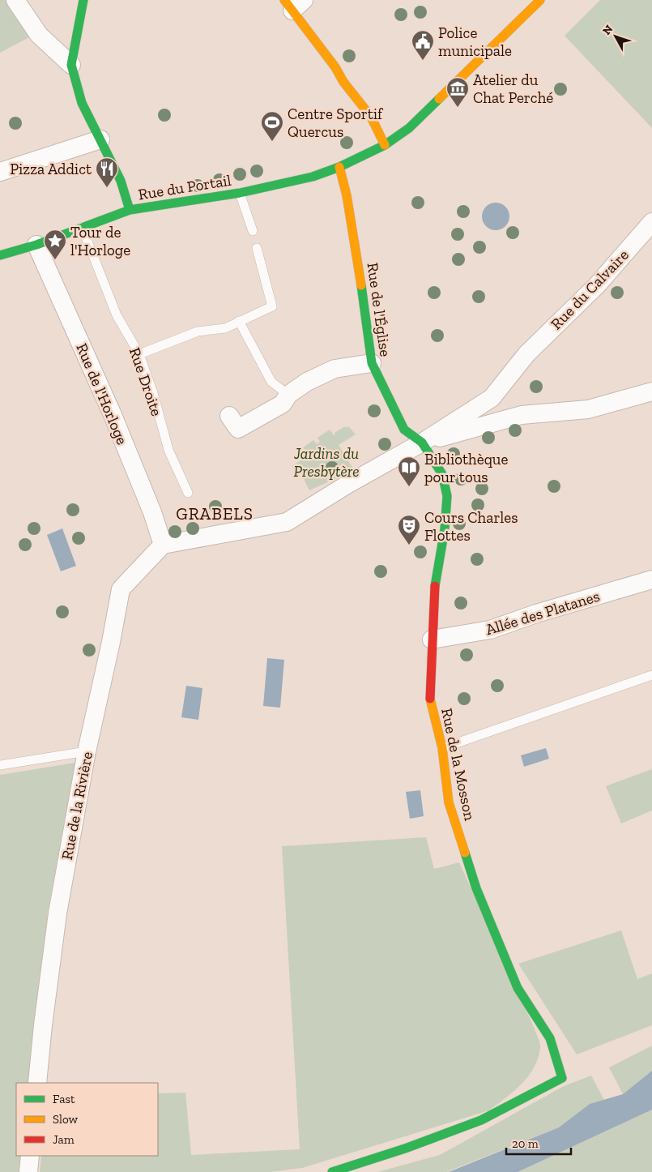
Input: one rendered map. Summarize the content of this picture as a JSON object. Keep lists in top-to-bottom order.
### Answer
{
  "streets": {
    "street": [
      "Rue du Portail",
      "Rue du Calvaire",
      "Rue de l'Église",
      "Rue de l'Horloge",
      "Allée des Platanes",
      "Rue de la Mosson",
      "Rue de la Rivière"
    ],
    "lane": ["Rue Droite"]
  },
  "crossings": [
    ["Rue du Portail", "Rue de l'Église"],
    ["Rue du Portail", "Rue Droite"],
    ["Rue du Portail", "Rue de l'Horloge"],
    ["Rue du Calvaire", "Rue de l'Église"],
    ["Rue du Calvaire", "Rue de la Mosson"],
    ["Rue de l'Église", "Rue de la Mosson"],
    ["Rue de l'Horloge", "Rue de la Rivière"],
    ["Allée des Platanes", "Rue de la Mosson"]
  ],
  "districts": ["GRABELS"],
  "parks": ["Jardins du Presbytère"],
  "places": {
    "public building": ["Police municipale"],
    "museum": ["Atelier du Chat Perché"],
    "sports": ["Centre Sportif Quercus"],
    "restaurant": ["Pizza Addict"],
    "place": ["Tour de l'Horloge"],
    "library": ["Bibliothèque pour tous"],
    "theatre": ["Cours Charles Flottes"]
  },
  "legend": ["Fast", "Slow", "Jam"],
  "scale_bar": "20 m",
  "north": "top left"
}
